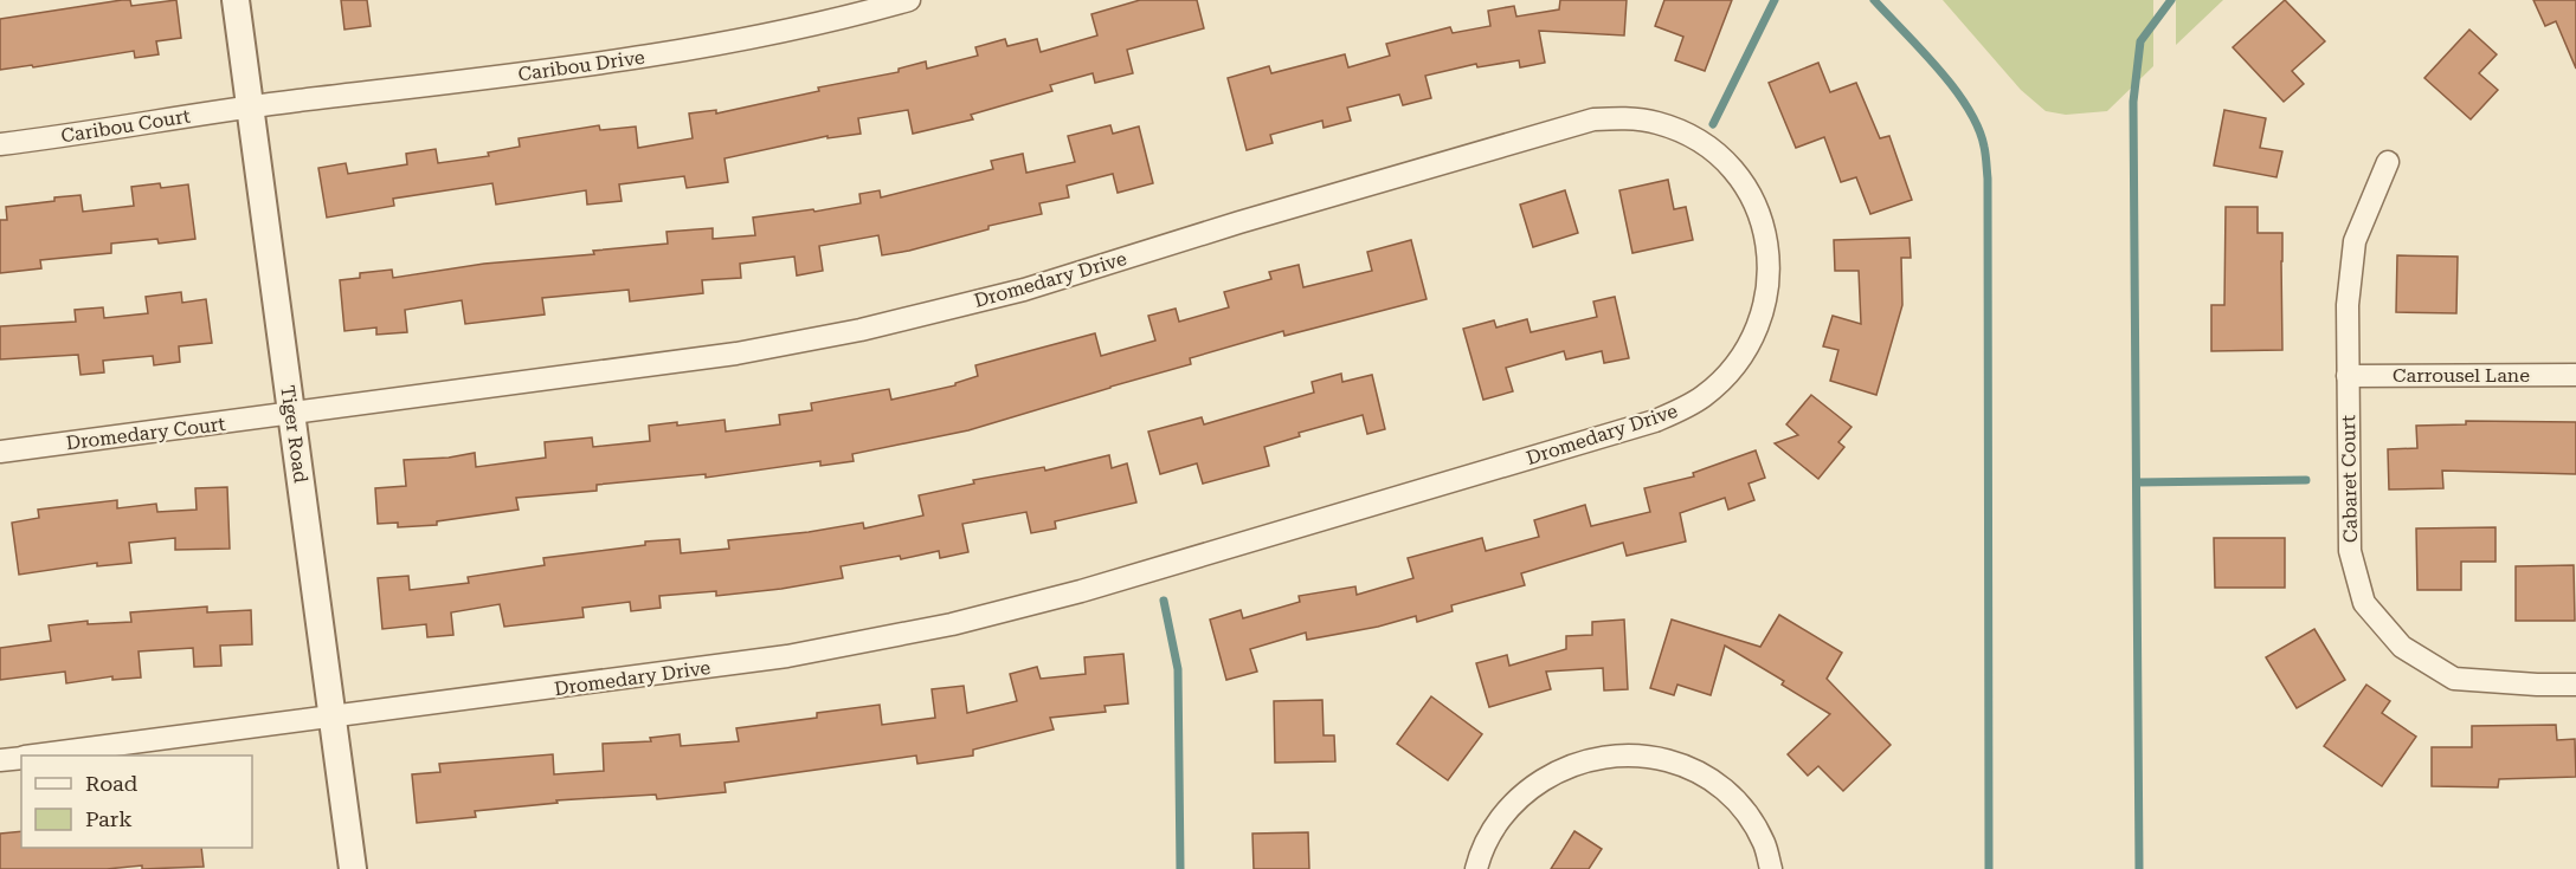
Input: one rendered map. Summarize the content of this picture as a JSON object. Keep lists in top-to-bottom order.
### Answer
{
  "streets": {
    "street": [
      "Caribou Drive",
      "Caribou Court",
      "Dromedary Drive",
      "Carrousel Lane",
      "Dromedary Court",
      "Tiger Road",
      "Cabaret Court"
    ]
  },
  "crossings": [
    ["Caribou Drive", "Caribou Court"],
    ["Caribou Drive", "Tiger Road"],
    ["Caribou Court", "Tiger Road"],
    ["Dromedary Drive", "Dromedary Court"],
    ["Dromedary Drive", "Tiger Road"],
    ["Carrousel Lane", "Cabaret Court"],
    ["Dromedary Court", "Tiger Road"]
  ],
  "legend": ["Road", "Park"]
}
